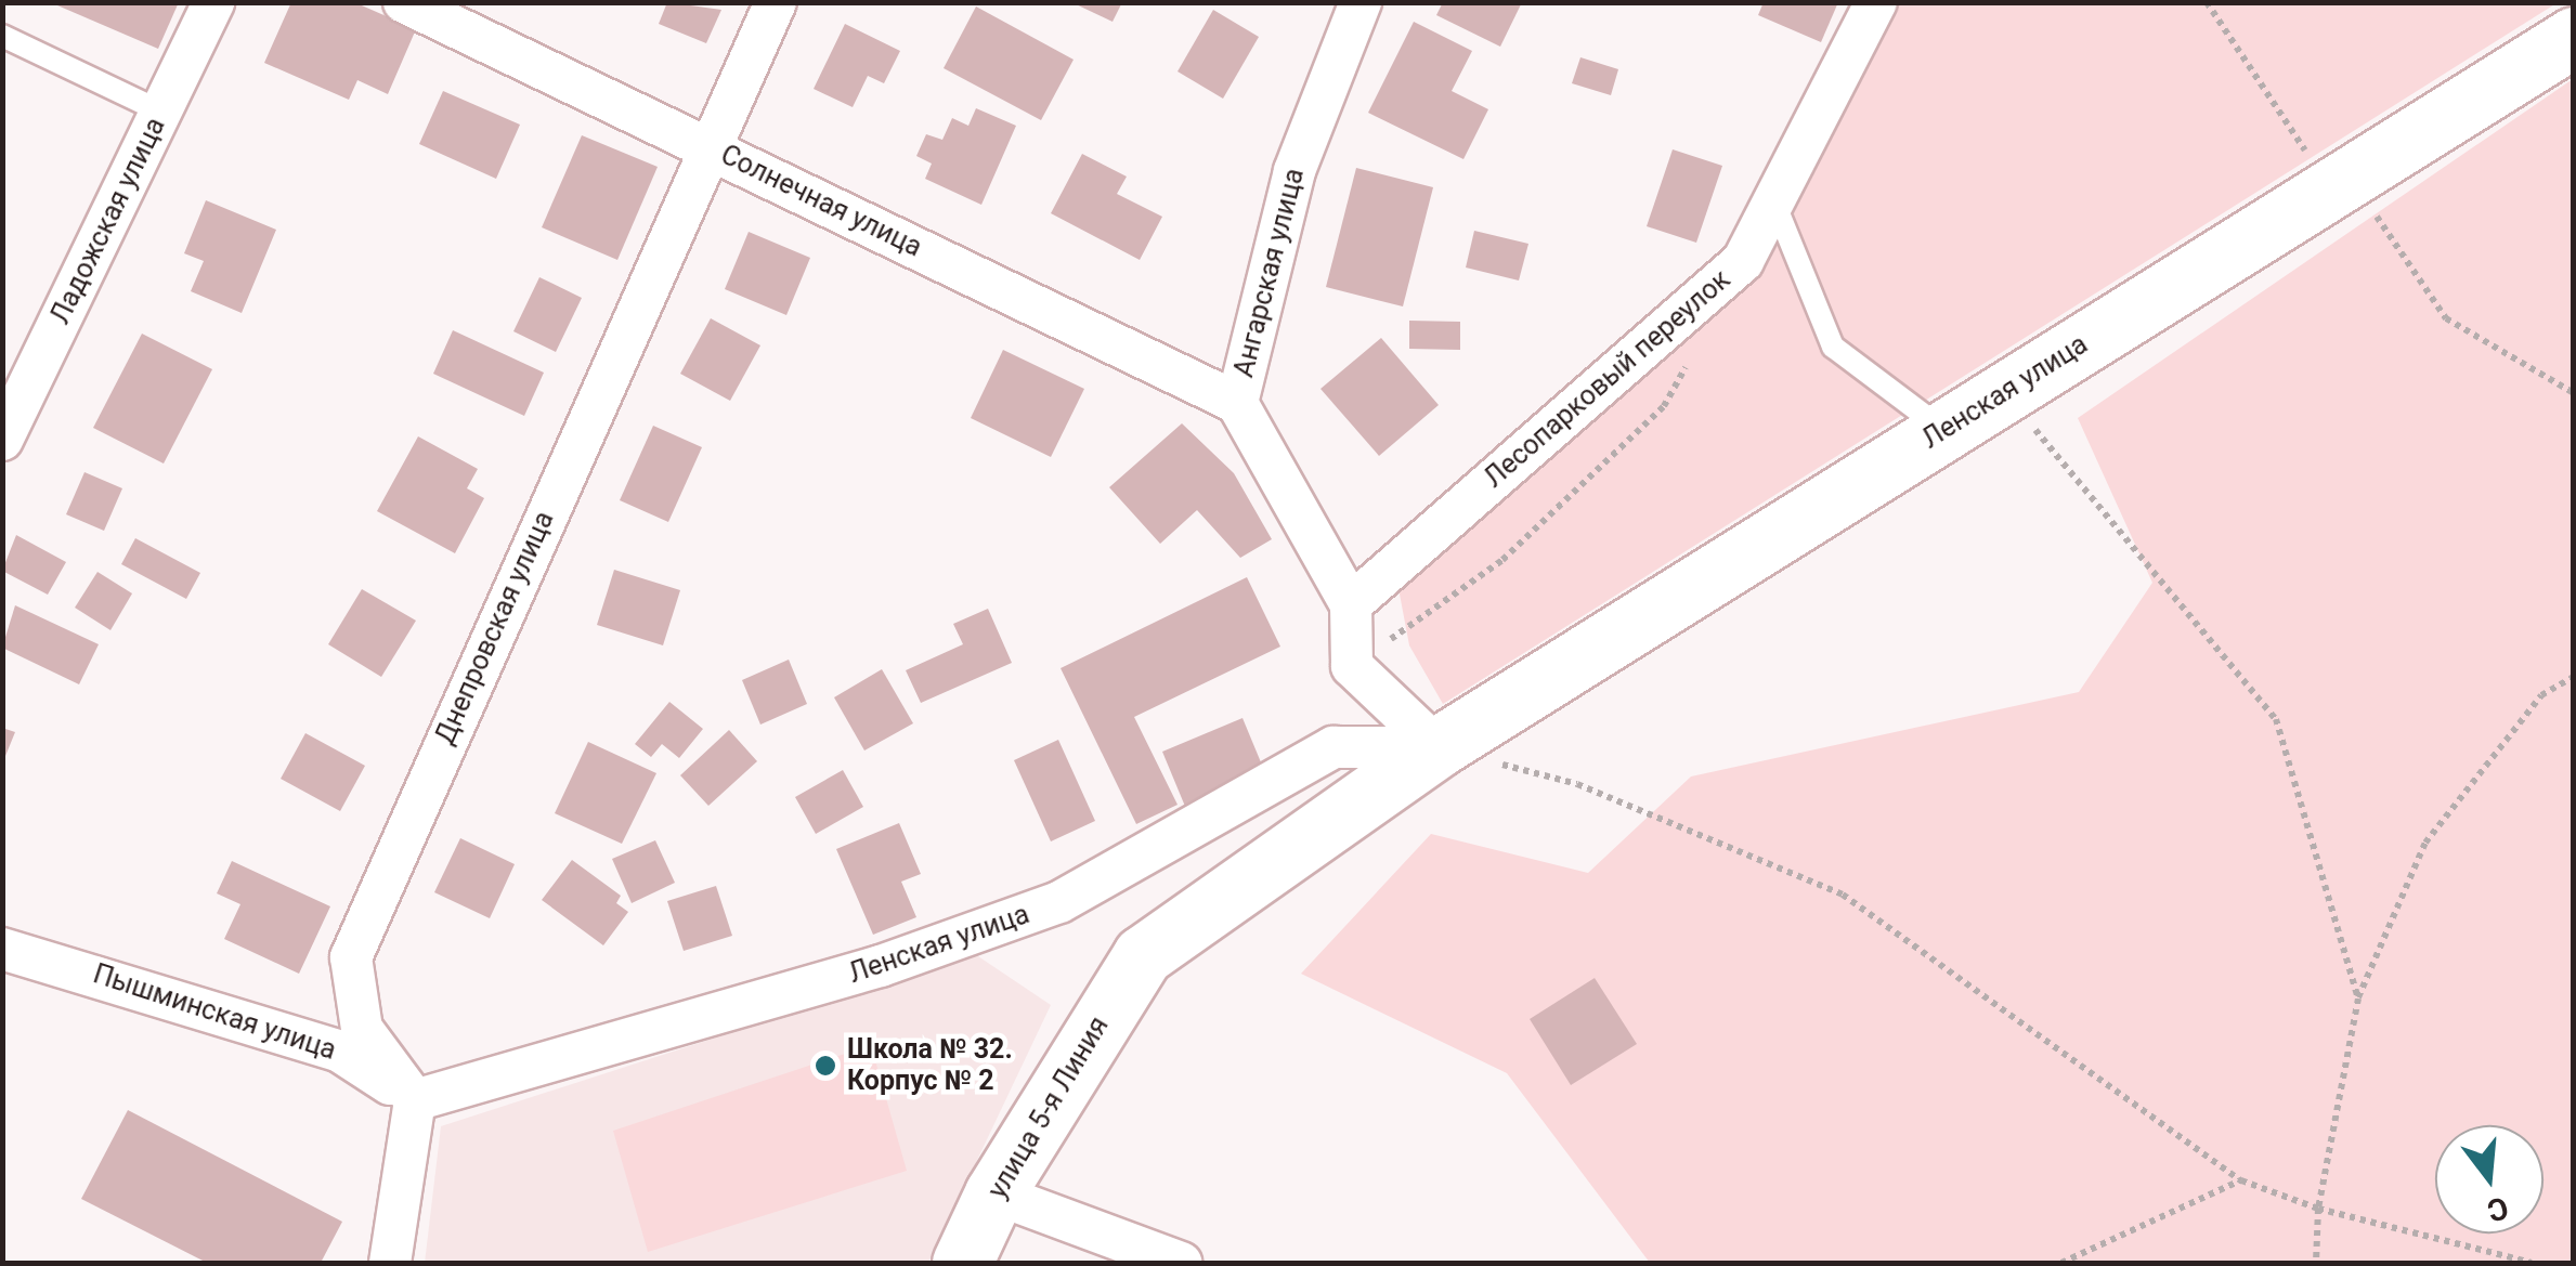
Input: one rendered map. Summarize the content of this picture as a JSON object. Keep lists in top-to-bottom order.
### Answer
{
  "streets": {
    "street": [
      "Солнечная улица",
      "Ладожская улица",
      "Ангарская улица",
      "Лесопарковый переулок",
      "Ленская улица",
      "Днепровская улица",
      "Пышминская улица",
      "улица 5-я Линия"
    ]
  },
  "crossings": [
    ["Солнечная улица", "Ангарская улица"],
    ["Солнечная улица", "Днепровская улица"],
    ["Ангарская улица", "Лесопарковый переулок"],
    ["Ленская улица", "Днепровская улица"],
    ["Ленская улица", "Пышминская улица"],
    ["Ленская улица", "улица 5-я Линия"],
    ["Днепровская улица", "Пышминская улица"]
  ],
  "places": ["Школа № 32. Корпус № 2"],
  "north": "bottom"
}
